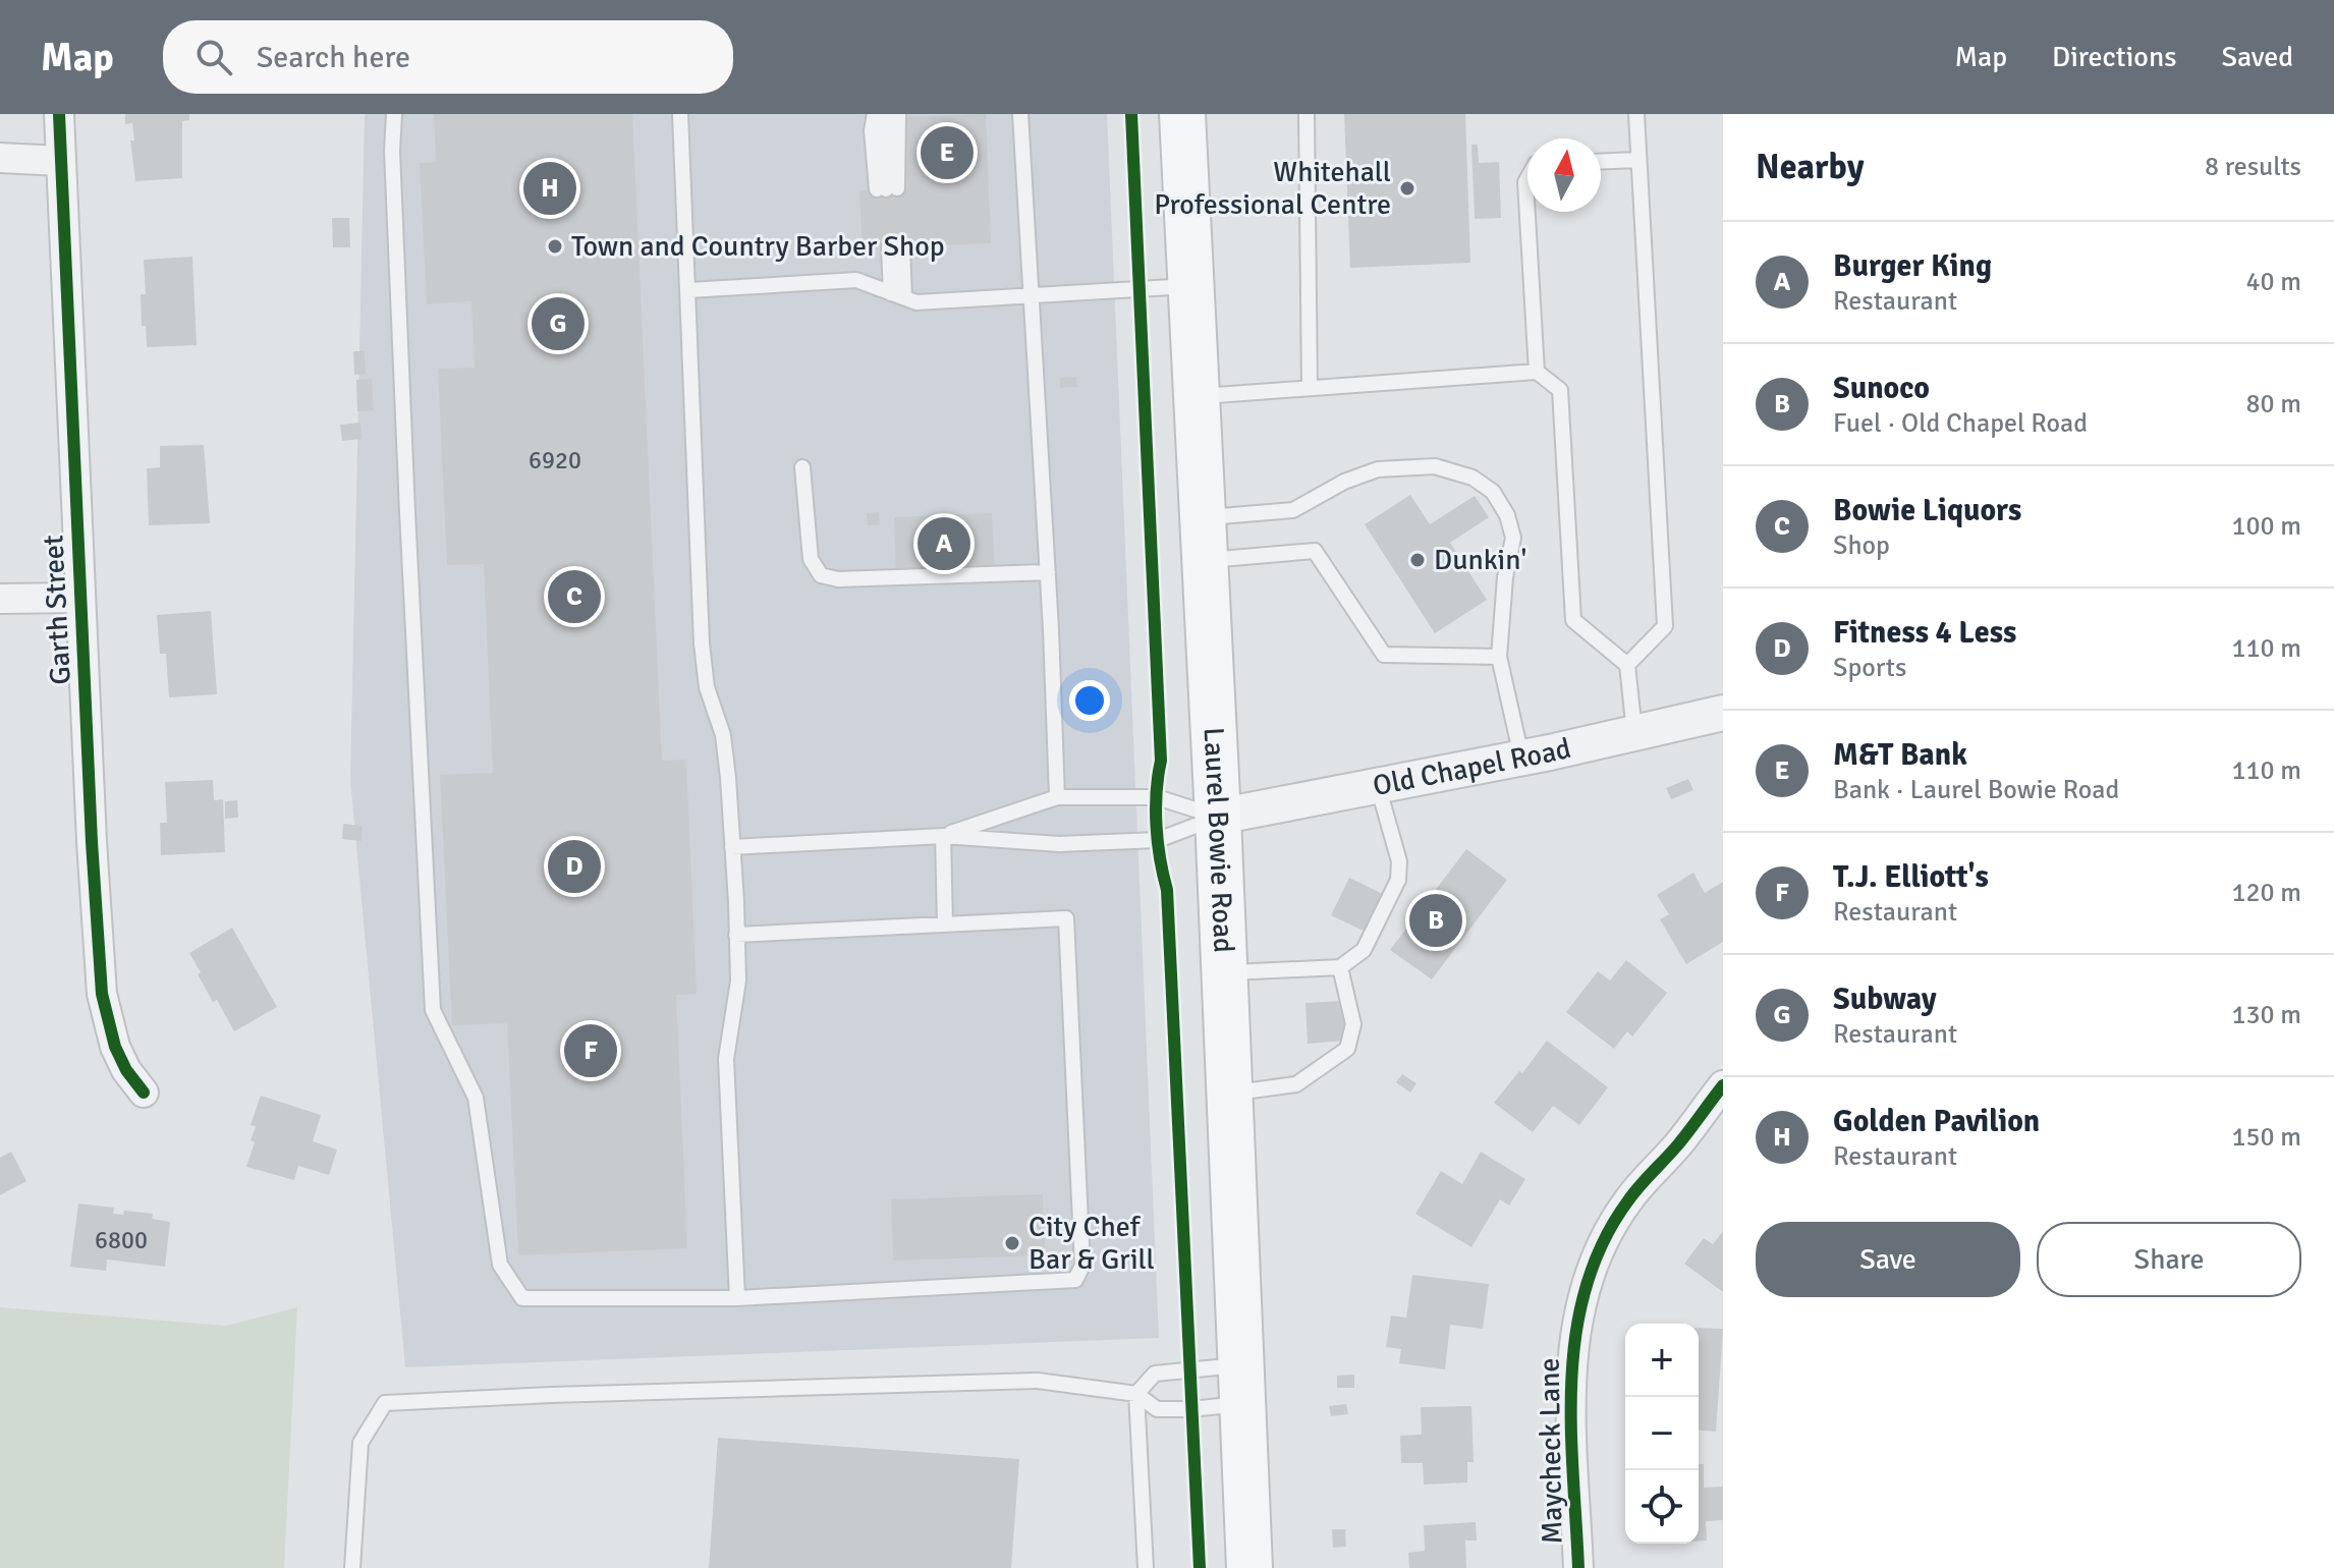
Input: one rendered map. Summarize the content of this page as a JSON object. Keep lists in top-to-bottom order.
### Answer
{
  "streets": {
    "main road": ["Laurel Bowie Road"],
    "street": ["Garth Street", "Old Chapel Road", "Maycheck Lane"]
  },
  "crossings": [
    ["Old Chapel Road", "Laurel Bowie Road"]
  ],
  "places": [
    "Whitehall Professional Centre",
    "Town and Country Barber Shop",
    "Dunkin'",
    "City Chef Bar & Grill"
  ],
  "house_numbers": ["6920", "6800"],
  "north": "top",
  "page": {
    "header": "Map",
    "search": "Search here",
    "nav": ["Map", "Directions", "Saved"],
    "heading": ["Nearby", "8 results"],
    "pins": [
      "E",
      "H",
      "G",
      "A",
      "C",
      "D",
      "B",
      "F"
    ],
    "list": [
      {
        "mark": "A",
        "name": "Burger King",
        "note": "Restaurant",
        "value": "40 m"
      },
      {
        "mark": "B",
        "name": "Sunoco",
        "note": "Fuel · Old Chapel Road",
        "value": "80 m"
      },
      {
        "mark": "C",
        "name": "Bowie Liquors",
        "note": "Shop",
        "value": "100 m"
      },
      {
        "mark": "D",
        "name": "Fitness 4 Less",
        "note": "Sports",
        "value": "110 m"
      },
      {
        "mark": "E",
        "name": "M&T Bank",
        "note": "Bank · Laurel Bowie Road",
        "value": "110 m"
      },
      {
        "mark": "F",
        "name": "T.J. Elliott's",
        "note": "Restaurant",
        "value": "120 m"
      },
      {
        "mark": "G",
        "name": "Subway",
        "note": "Restaurant",
        "value": "130 m"
      },
      {
        "mark": "H",
        "name": "Golden Pavilion",
        "note": "Restaurant",
        "value": "150 m"
      }
    ],
    "buttons": ["Save", "Share"],
    "map_buttons": ["+", "−"]
  }
}
